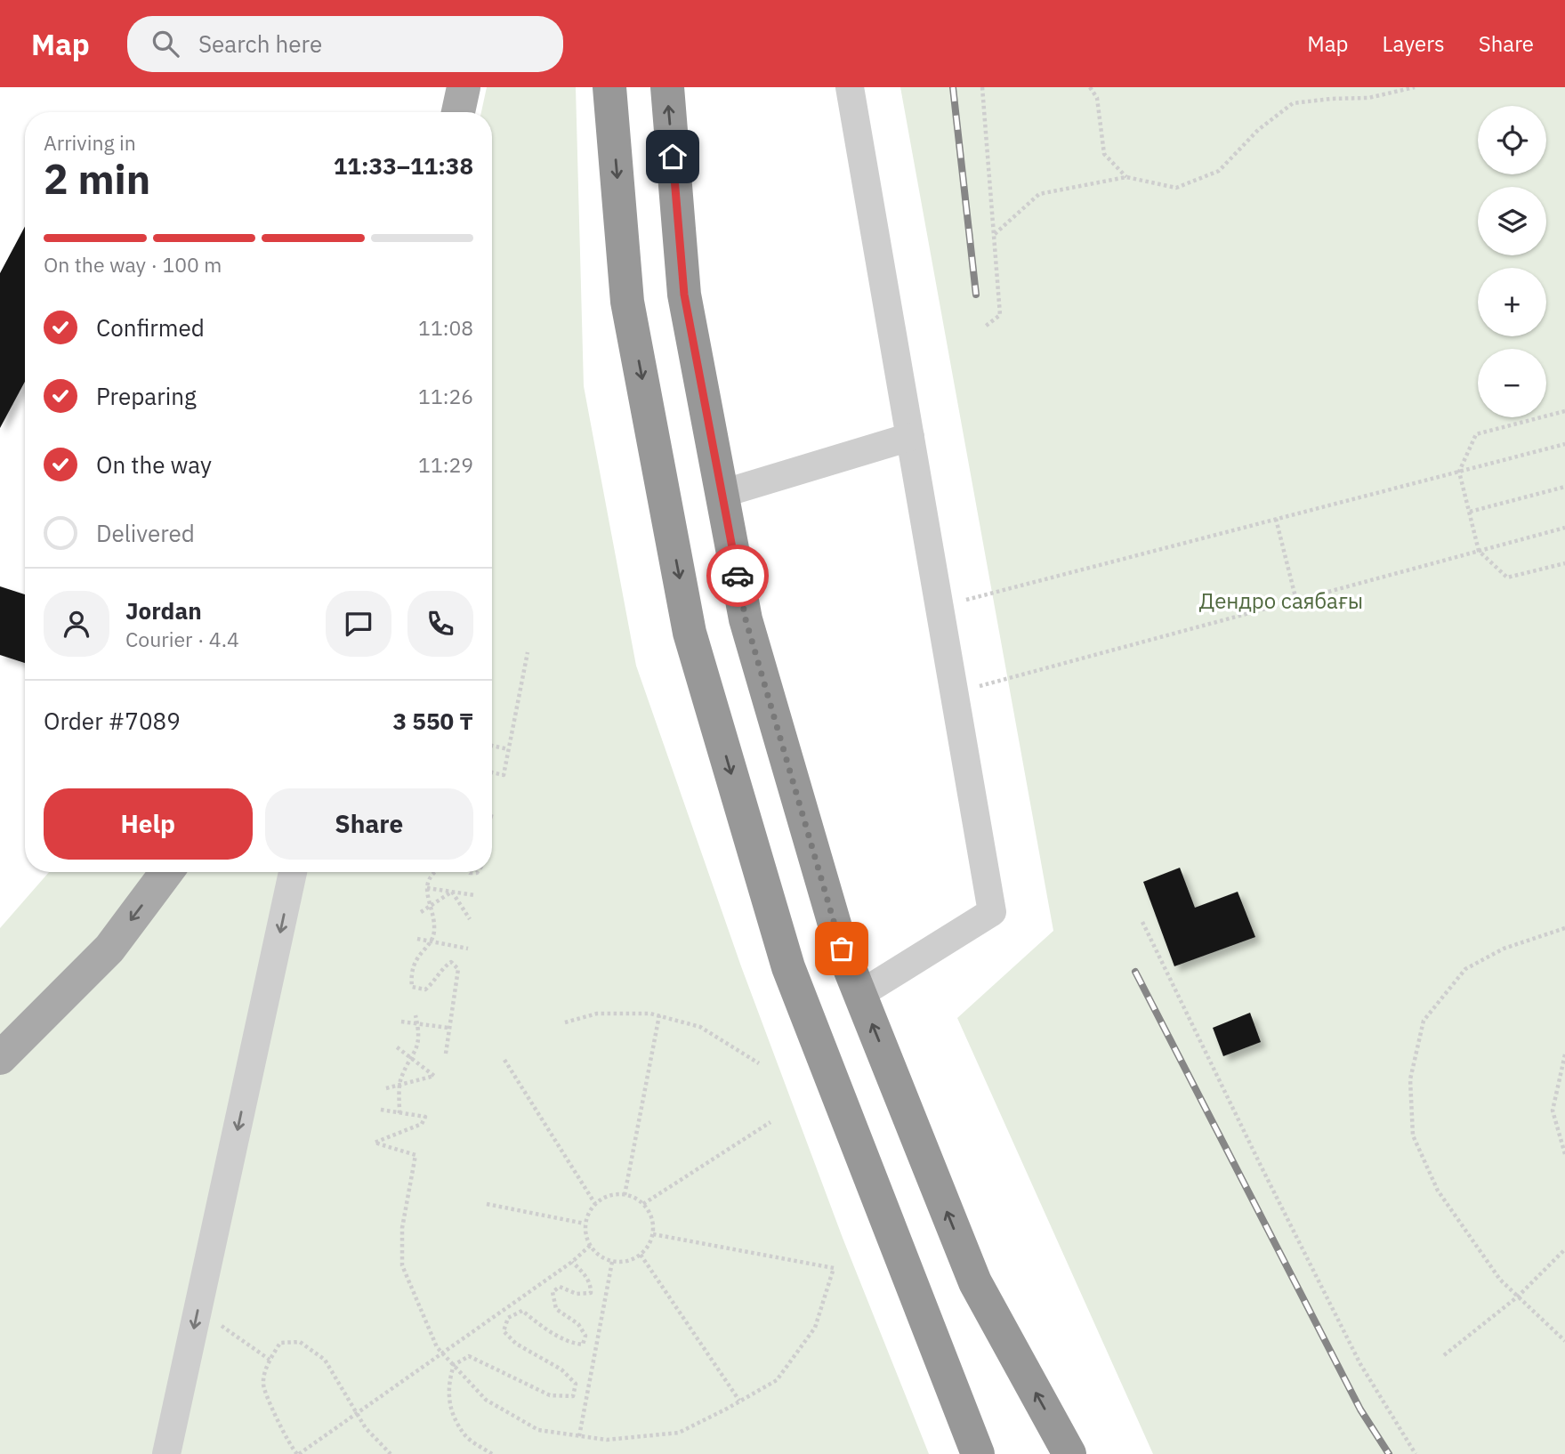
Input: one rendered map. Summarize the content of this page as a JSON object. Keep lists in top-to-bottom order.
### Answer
{
  "parks": ["Дендро саябағы"],
  "page": {
    "header": "Map",
    "search": "Search here",
    "nav": ["Map", "Layers", "Share"],
    "map_buttons": ["+", "−"],
    "heading": ["2 min", "Arriving in", "11:33–11:38"],
    "panel": [
      "Jordan",
      "Courier · 4.4",
      "Order #7089",
      "3 550 ₸"
    ],
    "bar": "On the way · 100 m",
    "list": [
      ["Confirmed", "11:08"],
      ["Preparing", "11:26"],
      ["On the way", "11:29"],
      "Delivered"
    ],
    "buttons": ["Help", "Share"]
  }
}
